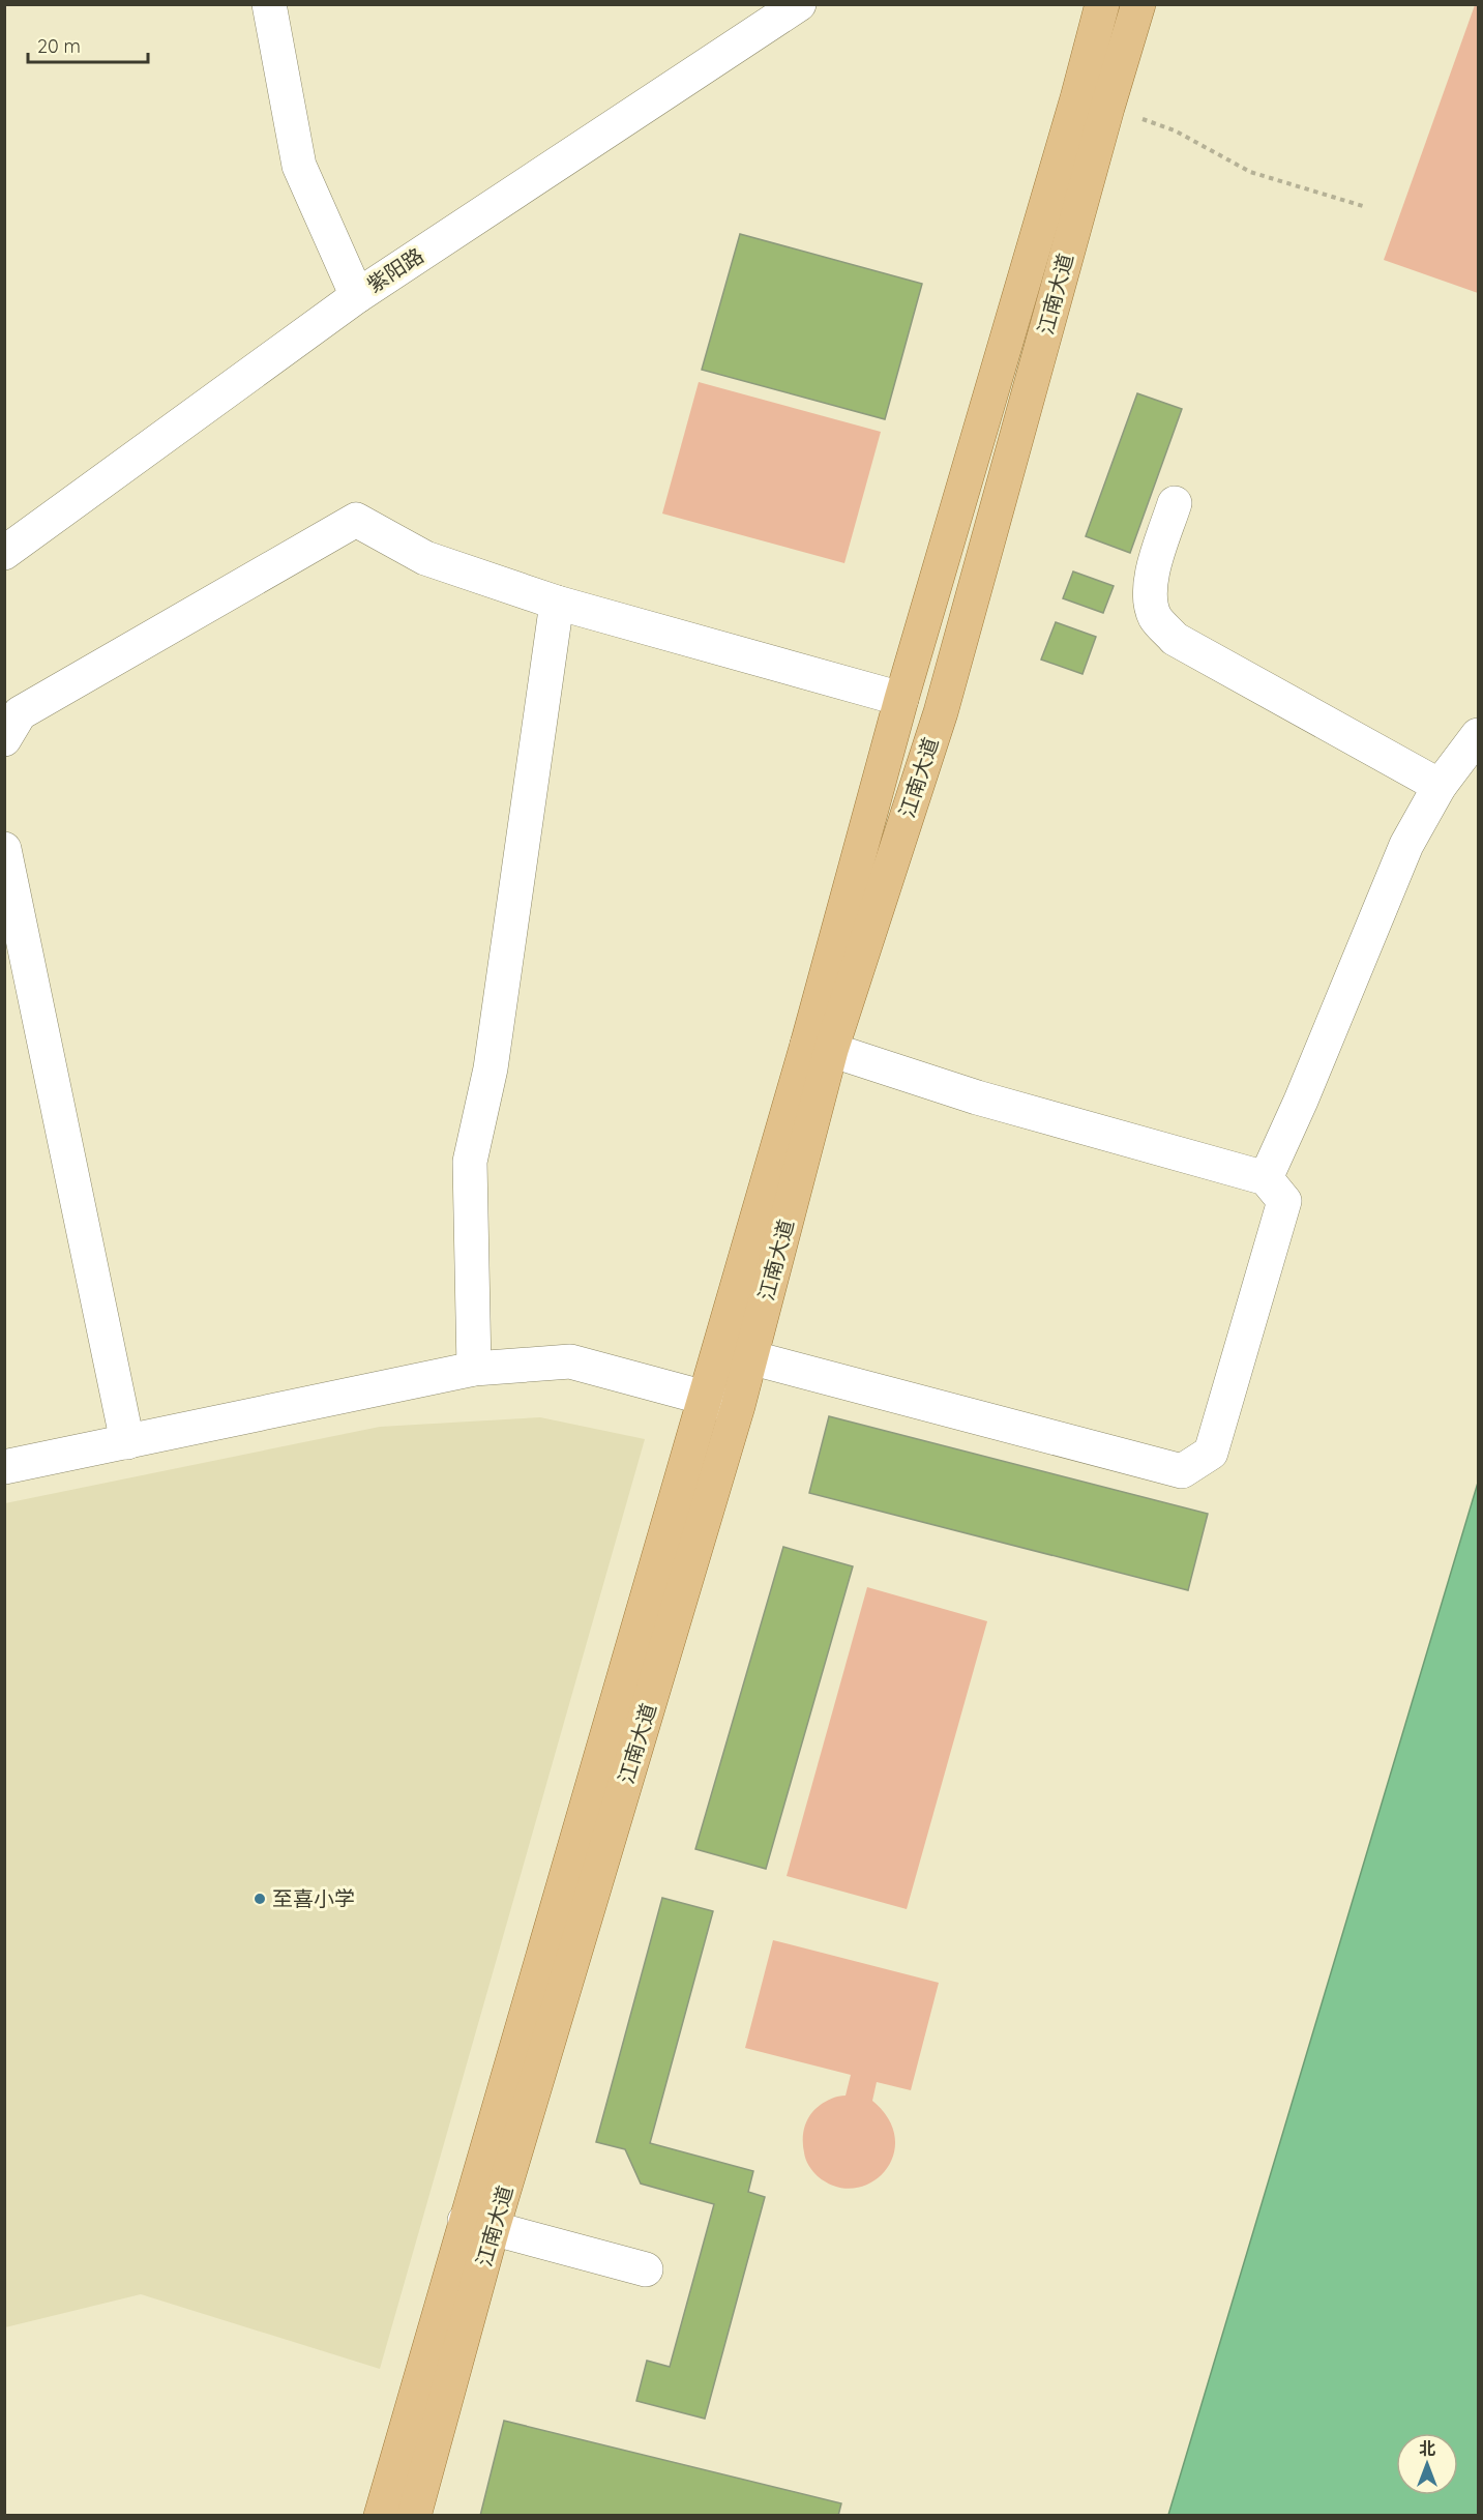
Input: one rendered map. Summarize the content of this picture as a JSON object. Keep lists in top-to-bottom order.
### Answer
{
  "streets": {
    "main road": ["江南大道"],
    "street": ["紫阳路"]
  },
  "places": ["至喜小学"],
  "scale_bar": "20 m",
  "north": "top"
}
